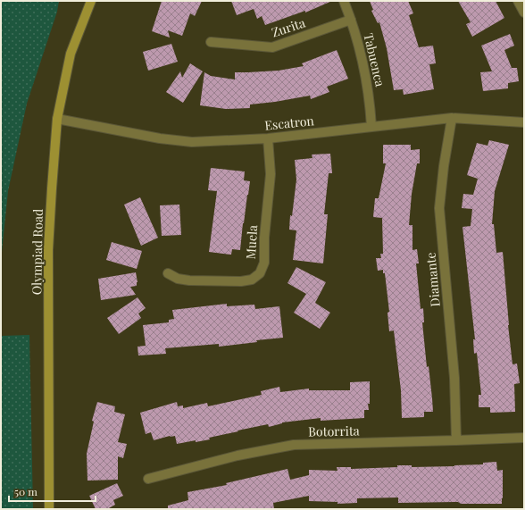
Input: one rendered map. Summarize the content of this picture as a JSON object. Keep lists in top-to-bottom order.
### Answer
{
  "streets": {
    "main road": ["Olympiad Road"],
    "street": [
      "Zurita",
      "Tabuenca",
      "Escatron",
      "Muela",
      "Diamante",
      "Botorrita"
    ]
  },
  "crossings": [
    ["Zurita", "Tabuenca"],
    ["Tabuenca", "Escatron"],
    ["Escatron", "Muela"],
    ["Escatron", "Olympiad Road"],
    ["Escatron", "Diamante"],
    ["Diamante", "Botorrita"]
  ],
  "scale_bar": "50 m"
}
